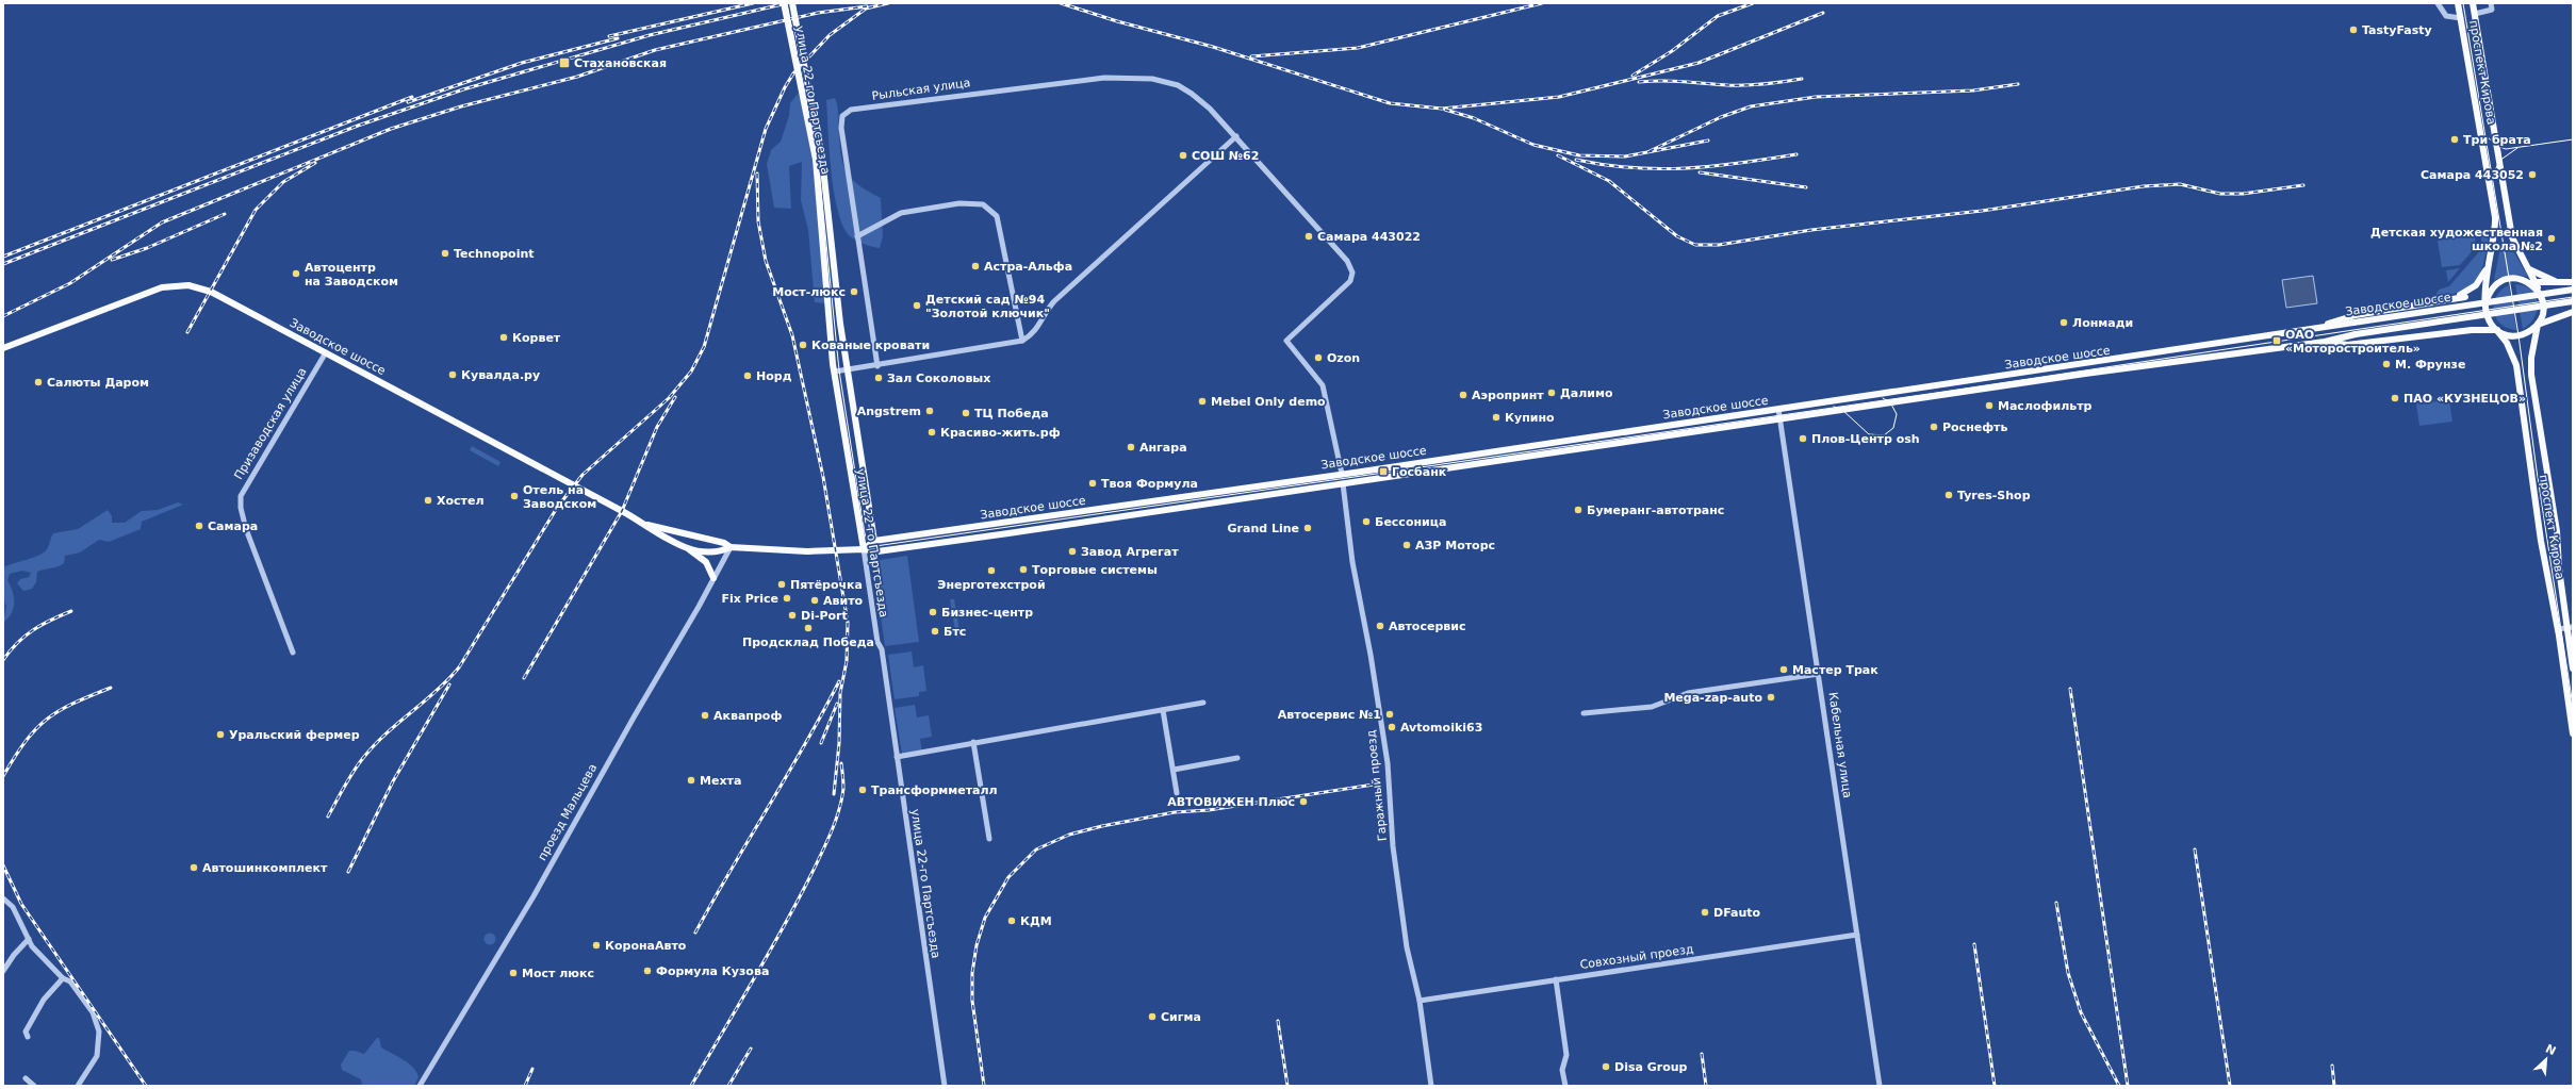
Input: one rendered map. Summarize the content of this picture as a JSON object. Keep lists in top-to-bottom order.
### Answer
{
  "streets": {
    "main road": ["проспект Кирова", "улица 22-го Партсъезда", "Заводское шоссе"],
    "street": [
      "Рыльская улица",
      "Призаводская улица",
      "Кабельная улица",
      "Гаражный проезд",
      "проезд Мальцева",
      "Совхозный проезд"
    ]
  },
  "crossings": [
    ["Рыльская улица", "Заводское шоссе"],
    ["улица 22-го Партсъезда", "Заводское шоссе"],
    ["Заводское шоссе", "Призаводская улица"],
    ["Заводское шоссе", "Кабельная улица"],
    ["Заводское шоссе", "Гаражный проезд"],
    ["Заводское шоссе", "проезд Мальцева"],
    ["Кабельная улица", "Совхозный проезд"],
    ["Гаражный проезд", "Совхозный проезд"]
  ],
  "places": {
    "other": [
      "TastyFasty",
      "Три брата",
      "СОШ №62",
      "Самара 443052",
      "Самара 443022",
      "Детская художественная школа №2",
      "Technopoint",
      "Астра-Альфа",
      "Автоцентр на Заводском",
      "Мост-люкс",
      "Детский сад №94 \"Золотой ключик\"",
      "Лонмади",
      "Корвет",
      "Кованые кровати",
      "Ozon",
      "М. Фрунзе",
      "Кувалда.ру",
      "Норд",
      "Зал Соколовых",
      "Салюты Даром",
      "Далимо",
      "Аэропринт",
      "ПАО «КУЗНЕЦОВ»",
      "Mebel Only demo",
      "Маслофильтр",
      "Angstrem",
      "ТЦ Победа",
      "Купино",
      "Роснефть",
      "Красиво-жить.рф",
      "Плов-Центр osh",
      "Ангара",
      "Твоя Формула",
      "Tyres-Shop",
      "Отель на Заводском",
      "Хостел",
      "Бумеранг-автотранс",
      "Бессоница",
      "Самара",
      "Grand Line",
      "АЗР Моторс",
      "Завод Агрегат",
      "Торговые системы",
      "Энерготехстрой",
      "Пятёрочка",
      "Fix Price",
      "Авито",
      "Бизнес-центр",
      "Di-Port",
      "Автосервис",
      "Продсклад Победа",
      "Бтс",
      "Мастер Трак",
      "Mega-zap-auto",
      "Автосервис №1",
      "Аквапроф",
      "Avtomoiki63",
      "Уральский фермер",
      "Мехта",
      "Трансформметалл",
      "АВТОВИЖЕН Плюс",
      "Автошинкомплект",
      "DFauto",
      "КДМ",
      "КоронаАвто",
      "Формула Кузова",
      "Мост люкс",
      "Сигма",
      "Disa Group"
    ],
    "transit": ["Стахановская", "ОАО «Моторостроитель»", "Госбанк"]
  },
  "north": "top right"
}
